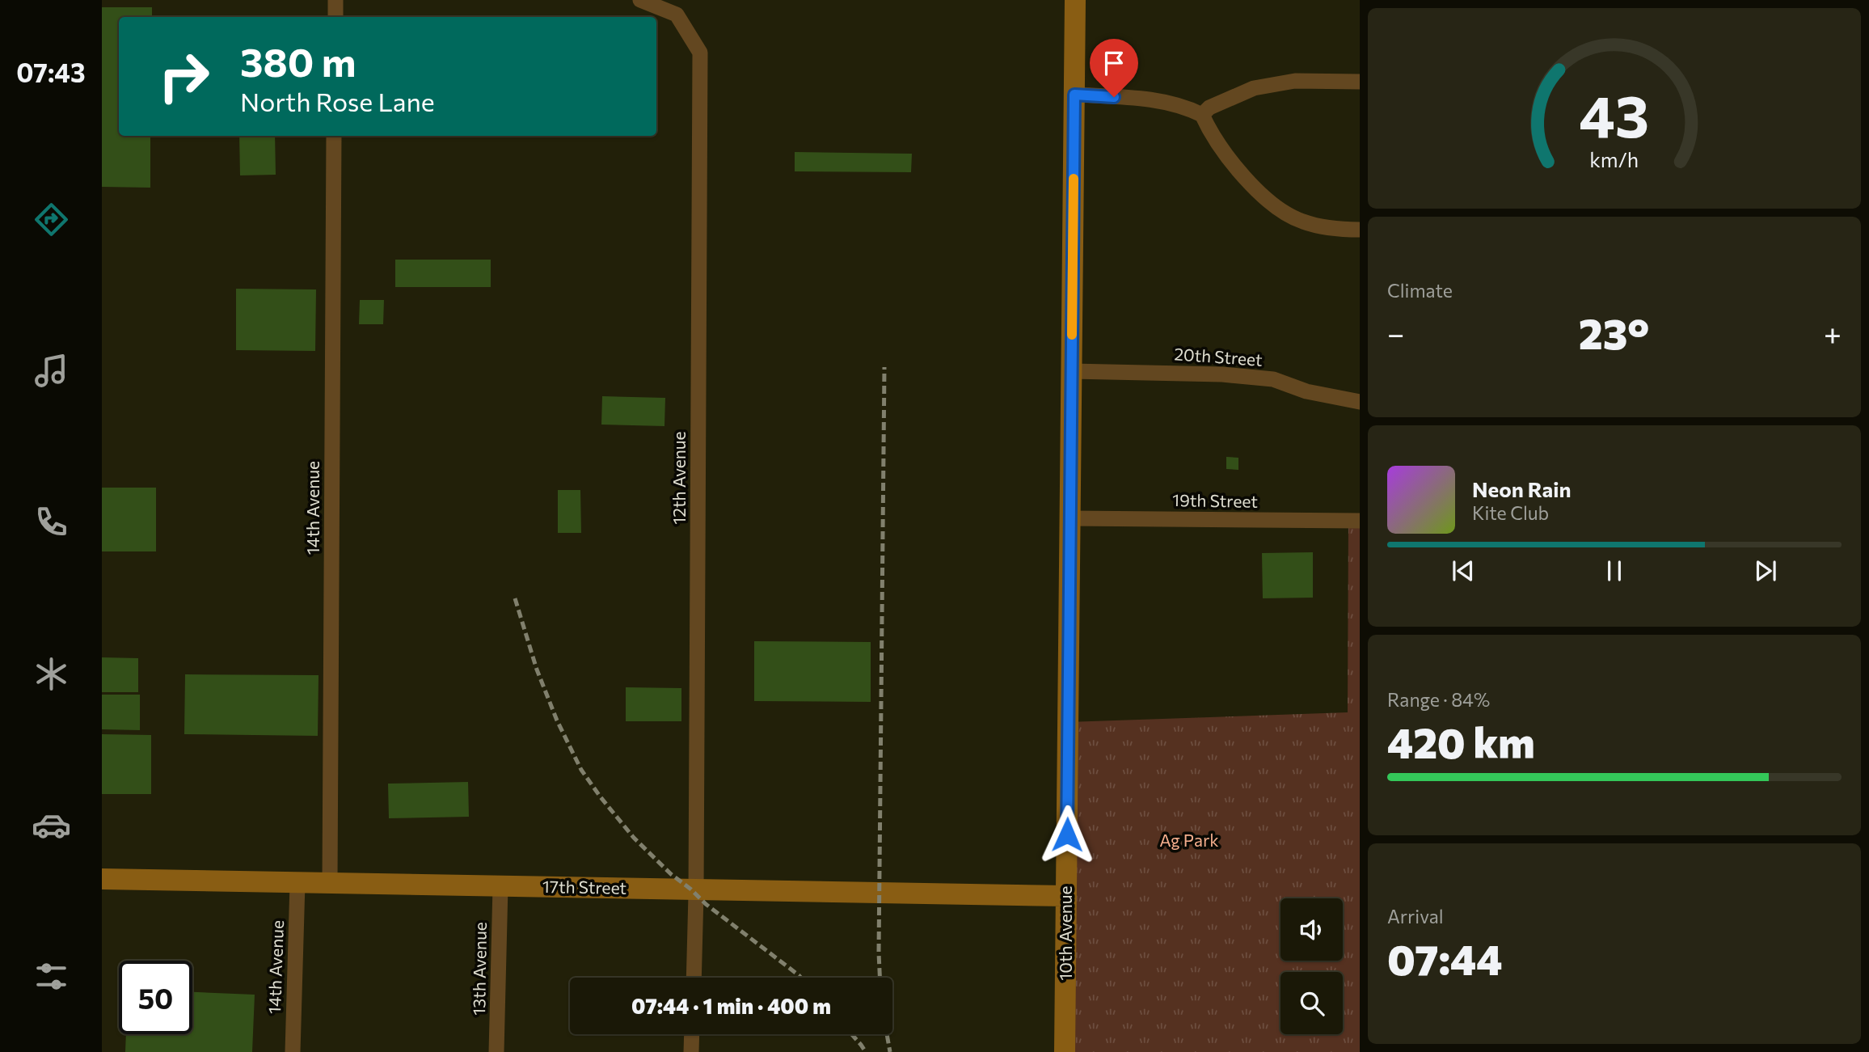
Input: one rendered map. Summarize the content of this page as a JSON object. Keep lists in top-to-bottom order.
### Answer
{
  "streets": {
    "main road": ["17th Street", "10th Avenue"],
    "street": [
      "20th Street",
      "12th Avenue",
      "19th Street",
      "14th Avenue",
      "13th Avenue"
    ]
  },
  "crossings": [
    ["20th Street", "10th Avenue"],
    ["12th Avenue", "17th Street"],
    ["19th Street", "10th Avenue"],
    ["14th Avenue", "17th Street"],
    ["17th Street", "10th Avenue"],
    ["17th Street", "13th Avenue"]
  ],
  "parks": ["Ag Park"],
  "page": {
    "tabs": "07:43",
    "turn": ["380 m", "North Rose Lane"],
    "tile": [
      "Climate",
      ["Range · 84%", "420 km"],
      ["Arrival", "07:44"]
    ],
    "heat": ["−", "23°", "+"],
    "song": ["Neon Rain", "Kite Club"],
    "limit": "50",
    "trip": "07:44 · 1 min · 400 m",
    "gauge": ["43", "km/h"]
  }
}
